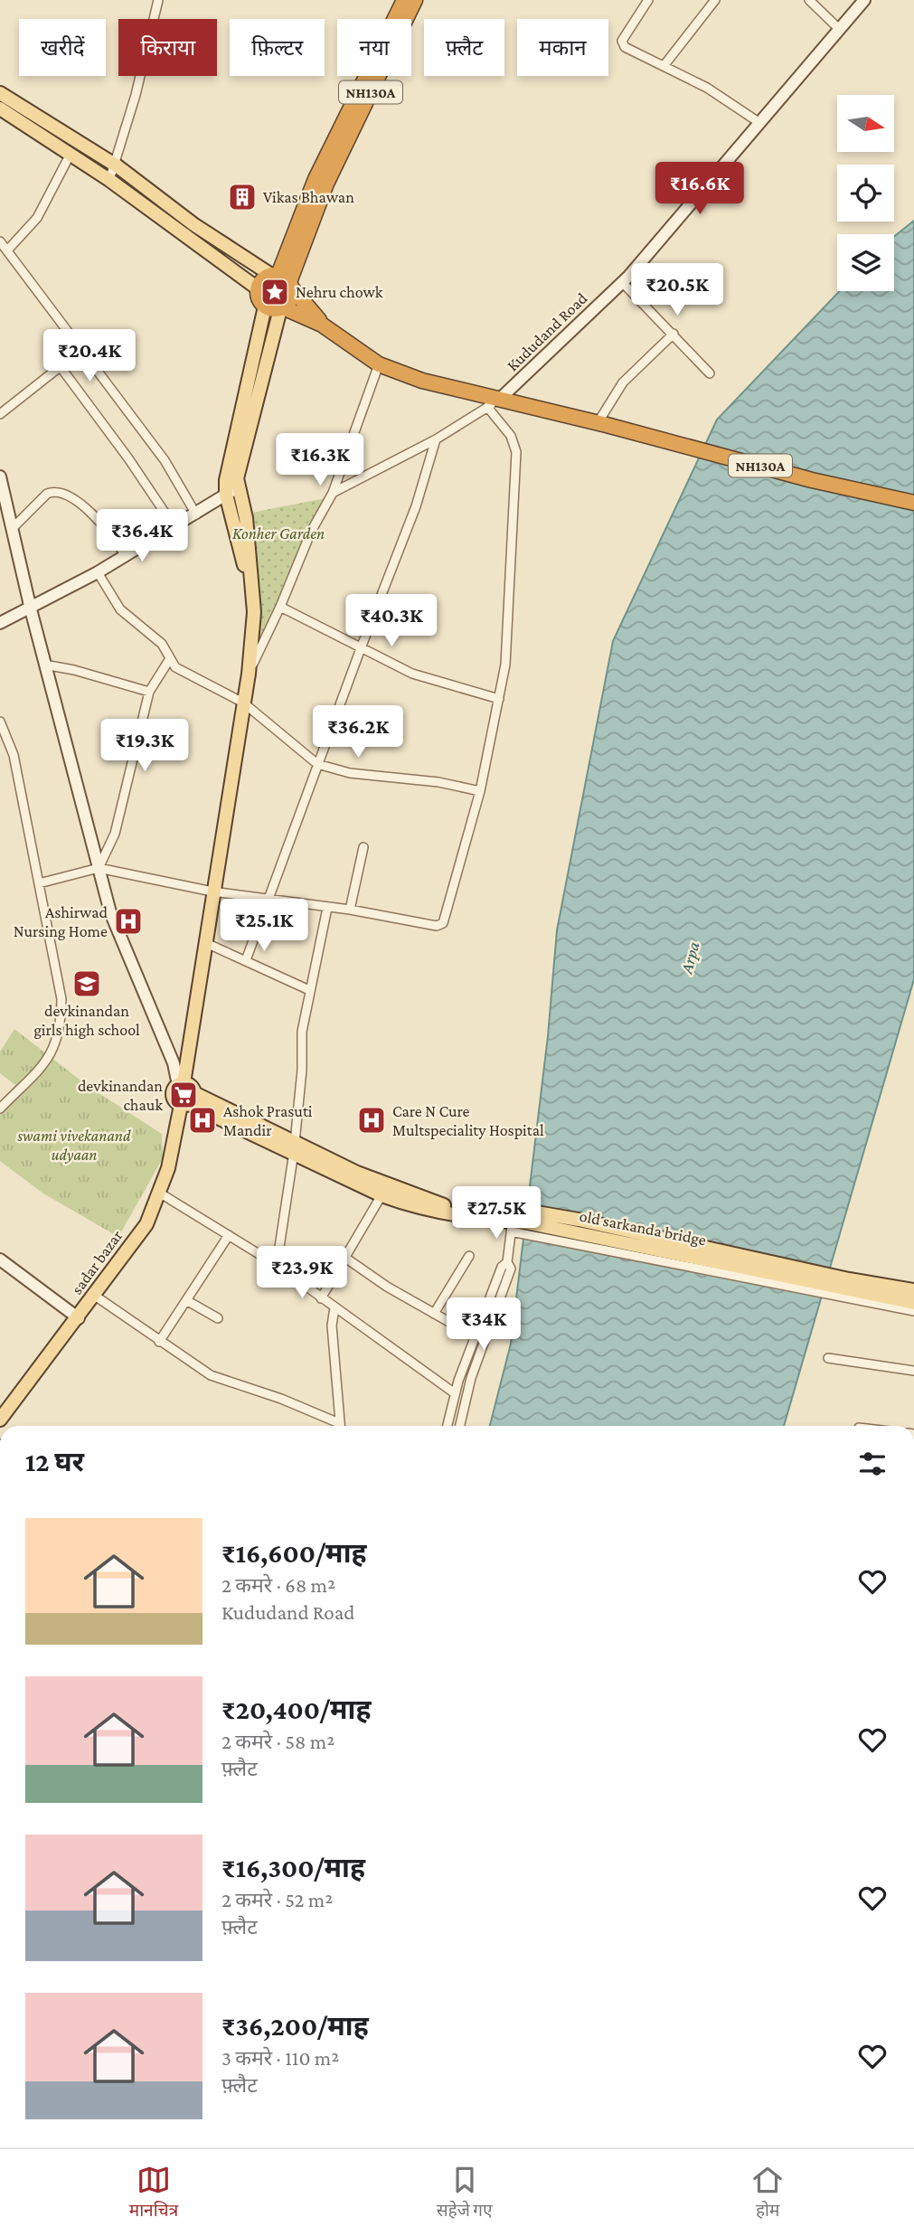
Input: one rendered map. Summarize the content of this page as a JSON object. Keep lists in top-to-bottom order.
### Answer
{
  "streets": {
    "highway": ["NH130A"],
    "main road": ["old sarkanda bridge", "sadar bazar"],
    "street": ["Kududand Road"]
  },
  "crossings": [
    ["NH130A", "Kududand Road"],
    ["old sarkanda bridge", "sadar bazar"]
  ],
  "water": ["Arpa"],
  "parks": ["Konher Garden", "swami vivekanand udyaan"],
  "places": {
    "building": ["Vikas Bhawan"],
    "place": ["Nehru chowk"],
    "hospital": ["Ashirwad Nursing Home", "Ashok Prasuti Mandir", "Care N Cure Multspeciality Hospital"],
    "school or university": ["devkinandan girls high school"],
    "supermarket": ["devkinandan chauk"]
  },
  "north": "right",
  "page": {
    "chip": [
      "खरीदें",
      "किराया",
      "फ़िल्टर",
      "नया",
      "फ़्लैट",
      "मकान"
    ],
    "price": [
      "₹16.6K",
      "₹20.5K",
      "₹20.4K",
      "₹16.3K",
      "₹36.4K",
      "₹40.3K",
      "₹36.2K",
      "₹19.3K",
      "₹25.1K",
      "₹27.5K",
      "₹23.9K",
      "₹34K"
    ],
    "heading": "12 घर",
    "list": [
      {
        "name": "₹16,600/माह",
        "note": "2 कमरे · 68 m² · Kududand Road"
      },
      {
        "name": "₹20,400/माह",
        "note": "2 कमरे · 58 m² · फ़्लैट"
      },
      {
        "name": "₹16,300/माह",
        "note": "2 कमरे · 52 m² · फ़्लैट"
      },
      {
        "name": "₹36,200/माह",
        "note": "3 कमरे · 110 m² · फ़्लैट"
      }
    ],
    "tabs": ["मानचित्र", "सहेजे गए", "होम"]
  }
}
